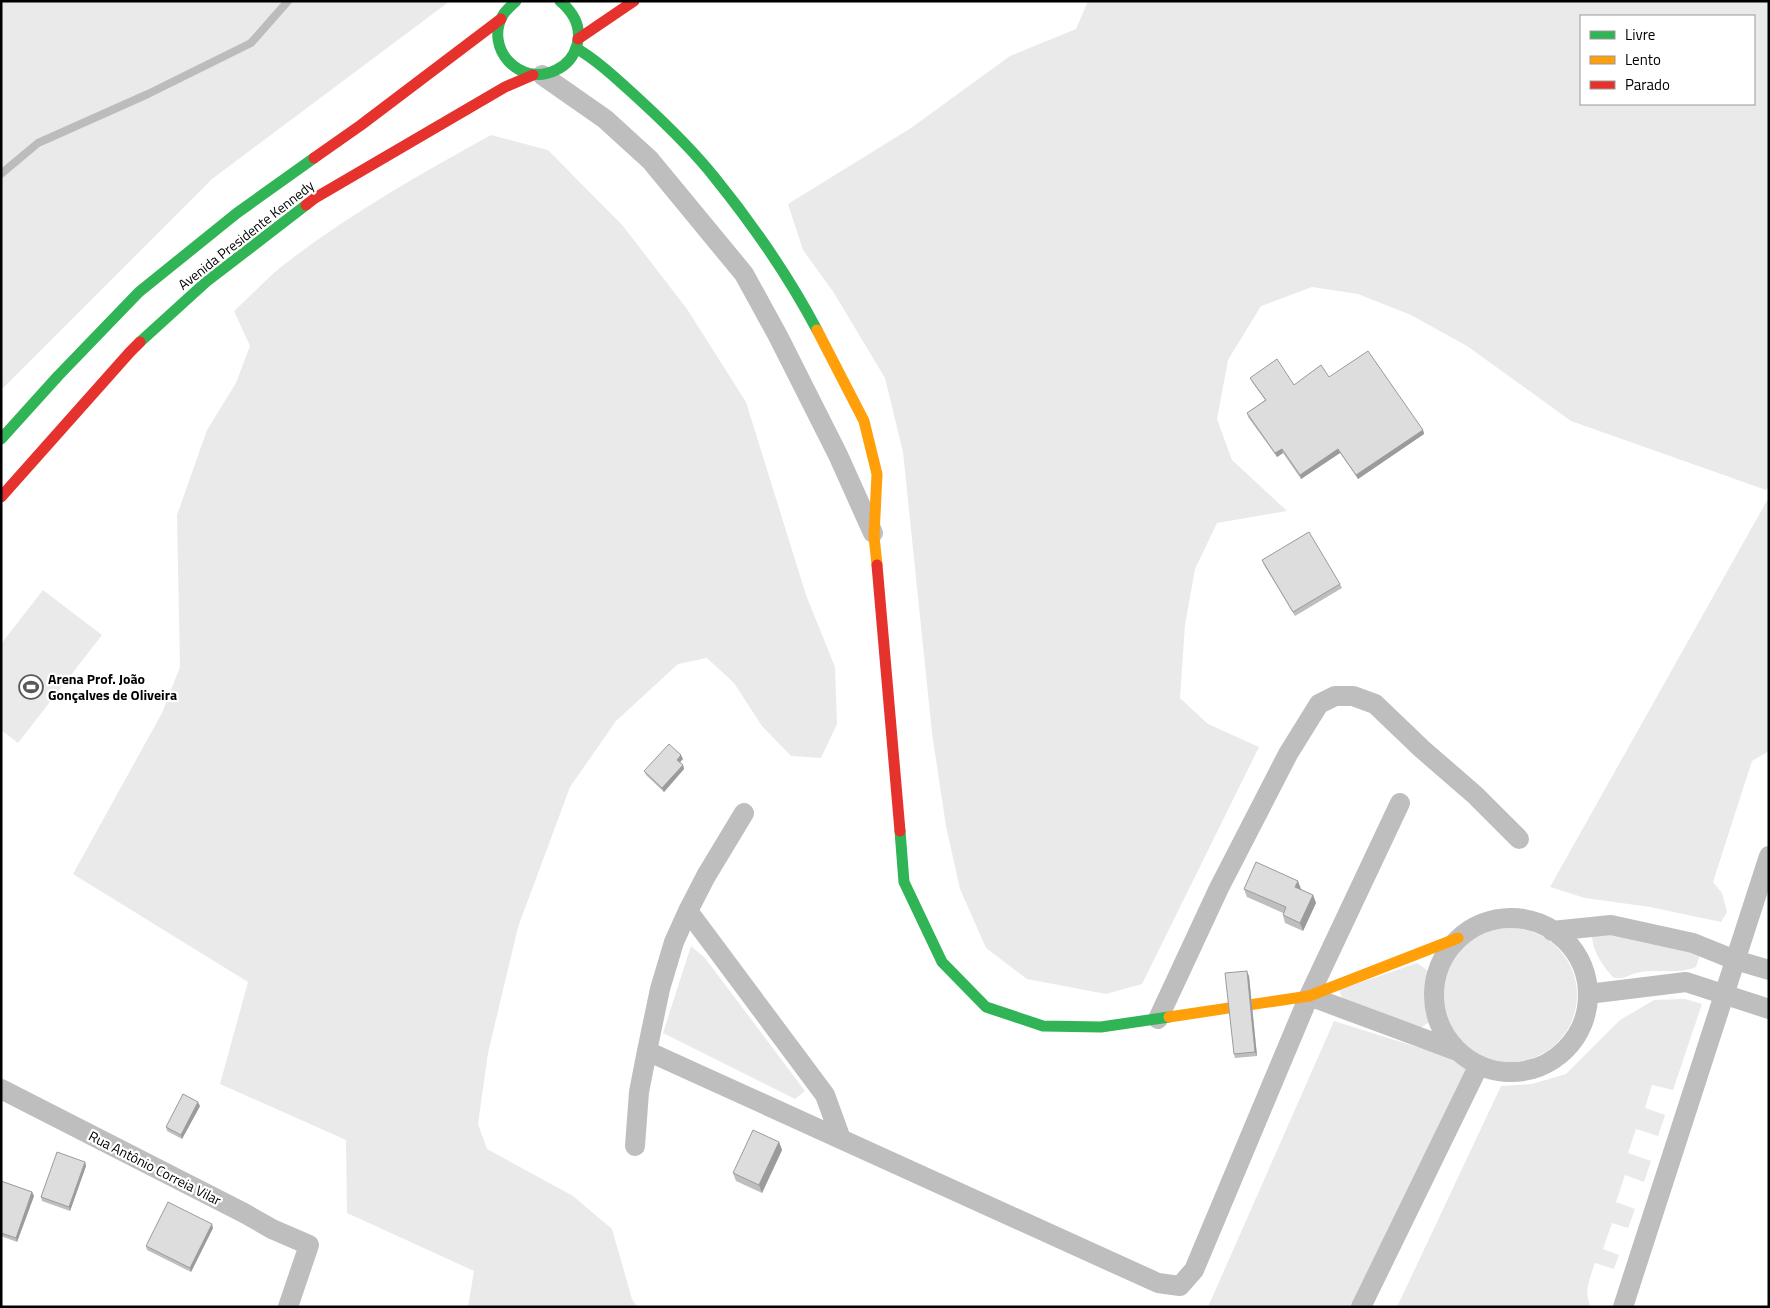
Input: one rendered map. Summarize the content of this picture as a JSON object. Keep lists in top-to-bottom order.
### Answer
{
  "streets": {
    "main road": ["Avenida Presidente Kennedy"],
    "street": ["Rua Antônio Correia Vilar"]
  },
  "places": {
    "sports": ["Arena Prof. João Gonçalves de Oliveira"]
  },
  "legend": ["Livre", "Lento", "Parado"]
}
